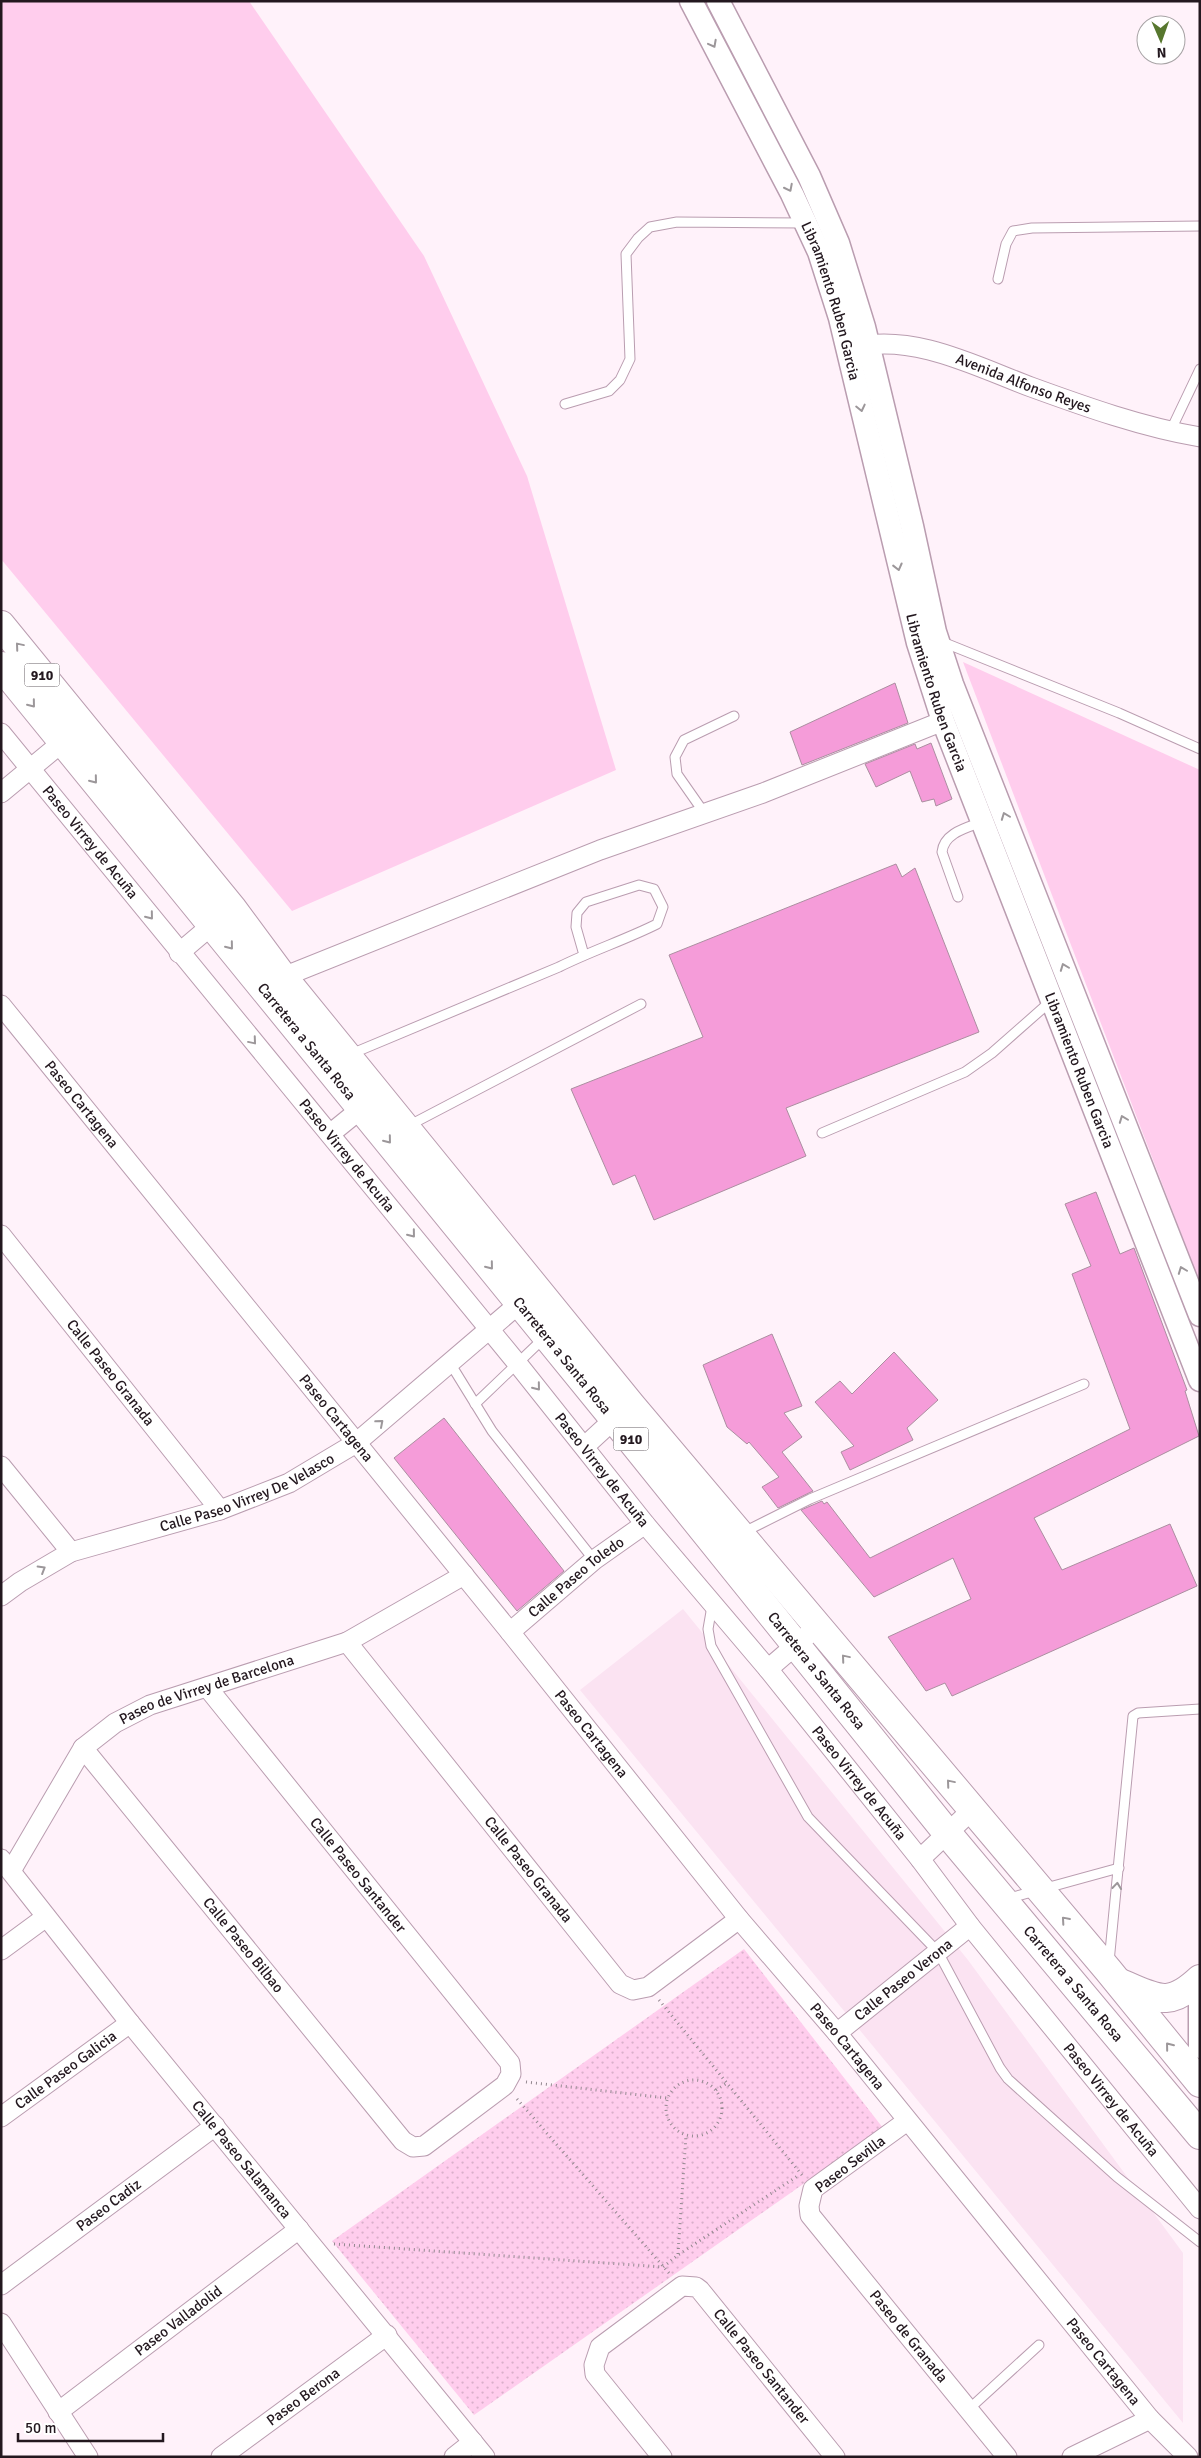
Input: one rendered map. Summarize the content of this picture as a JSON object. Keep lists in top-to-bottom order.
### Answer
{
  "streets": {
    "main road": ["910", "Carretera a Santa Rosa"],
    "street": [
      "Libramiento Ruben Garcia",
      "Avenida Alfonso Reyes",
      "Paseo Virrey de Acuña",
      "Paseo Cartagena",
      "Calle Paseo Granada",
      "Calle Paseo Virrey De Velasco",
      "Calle Paseo Toledo",
      "Paseo de Virrey de Barcelona",
      "Calle Paseo Santander",
      "Calle Paseo Bilbao",
      "Calle Paseo Verona",
      "Calle Paseo Galicia",
      "Calle Paseo Salamanca",
      "Paseo Sevilla",
      "Paseo Cadiz",
      "Paseo Valladolid",
      "Paseo de Granada",
      "Paseo Berona"
    ]
  },
  "crossings": [
    ["Libramiento Ruben Garcia", "Avenida Alfonso Reyes"],
    ["Paseo Virrey de Acuña", "Calle Paseo Virrey De Velasco"],
    ["Paseo Virrey de Acuña", "Calle Paseo Toledo"],
    ["Paseo Virrey de Acuña", "Calle Paseo Verona"],
    ["Carretera a Santa Rosa", "Calle Paseo Virrey De Velasco"],
    ["Paseo Cartagena", "Calle Paseo Virrey De Velasco"],
    ["Paseo Cartagena", "Calle Paseo Toledo"],
    ["Paseo Cartagena", "Paseo de Virrey de Barcelona"],
    ["Paseo Cartagena", "Calle Paseo Verona"],
    ["Paseo Cartagena", "Paseo Sevilla"],
    ["Calle Paseo Granada", "Calle Paseo Virrey De Velasco"],
    ["Calle Paseo Granada", "Paseo de Virrey de Barcelona"],
    ["Paseo de Virrey de Barcelona", "Calle Paseo Santander"],
    ["Paseo de Virrey de Barcelona", "Calle Paseo Bilbao"],
    ["Paseo de Virrey de Barcelona", "Calle Paseo Salamanca"],
    ["Calle Paseo Santander", "Calle Paseo Bilbao"],
    ["Calle Paseo Galicia", "Calle Paseo Salamanca"],
    ["Calle Paseo Salamanca", "Paseo Cadiz"],
    ["Calle Paseo Salamanca", "Paseo Valladolid"],
    ["Calle Paseo Salamanca", "Paseo Berona"],
    ["Paseo Sevilla", "Paseo de Granada"]
  ],
  "one_way": ["Paseo Virrey de Acuña"],
  "scale_bar": "50 m",
  "north": "bottom"
}
